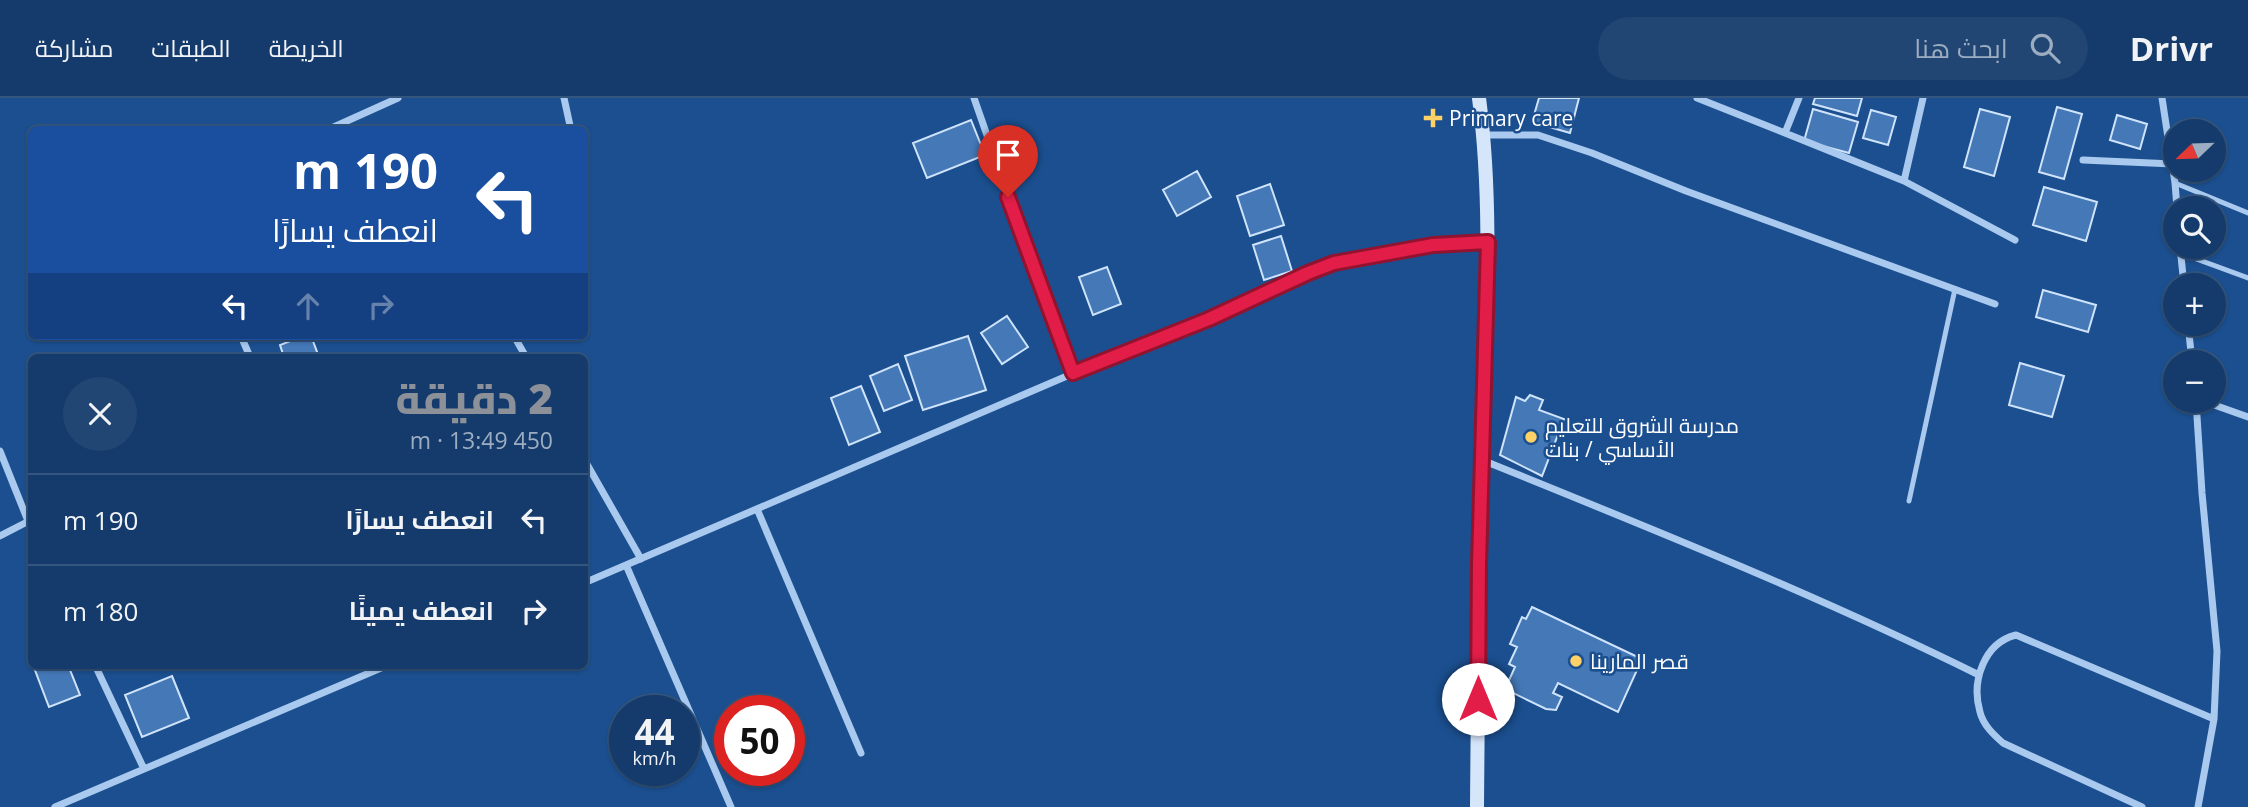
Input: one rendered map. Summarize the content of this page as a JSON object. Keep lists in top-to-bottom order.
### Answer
{
  "places": {
    "health": ["Primary care"],
    "other": ["مدرسة الشروق للتعليم الأساسي / بنات", "قصر المارينا"]
  },
  "north": "bottom left",
  "page": {
    "header": "Drivr",
    "search": "ابحث هنا",
    "nav": ["الخريطة", "الطبقات", "مشاركة"],
    "map_buttons": ["+", "−"],
    "turn": ["190 m", "انعطف يسارًا"],
    "heading": ["2 دقيقة", "450 m · 13:49"],
    "list": [
      {
        "name": "انعطف يسارًا",
        "value": "190 m"
      },
      {
        "name": "انعطف يمينًا",
        "value": "180 m"
      }
    ],
    "speed": "44 km/h",
    "limit": "50"
  }
}
